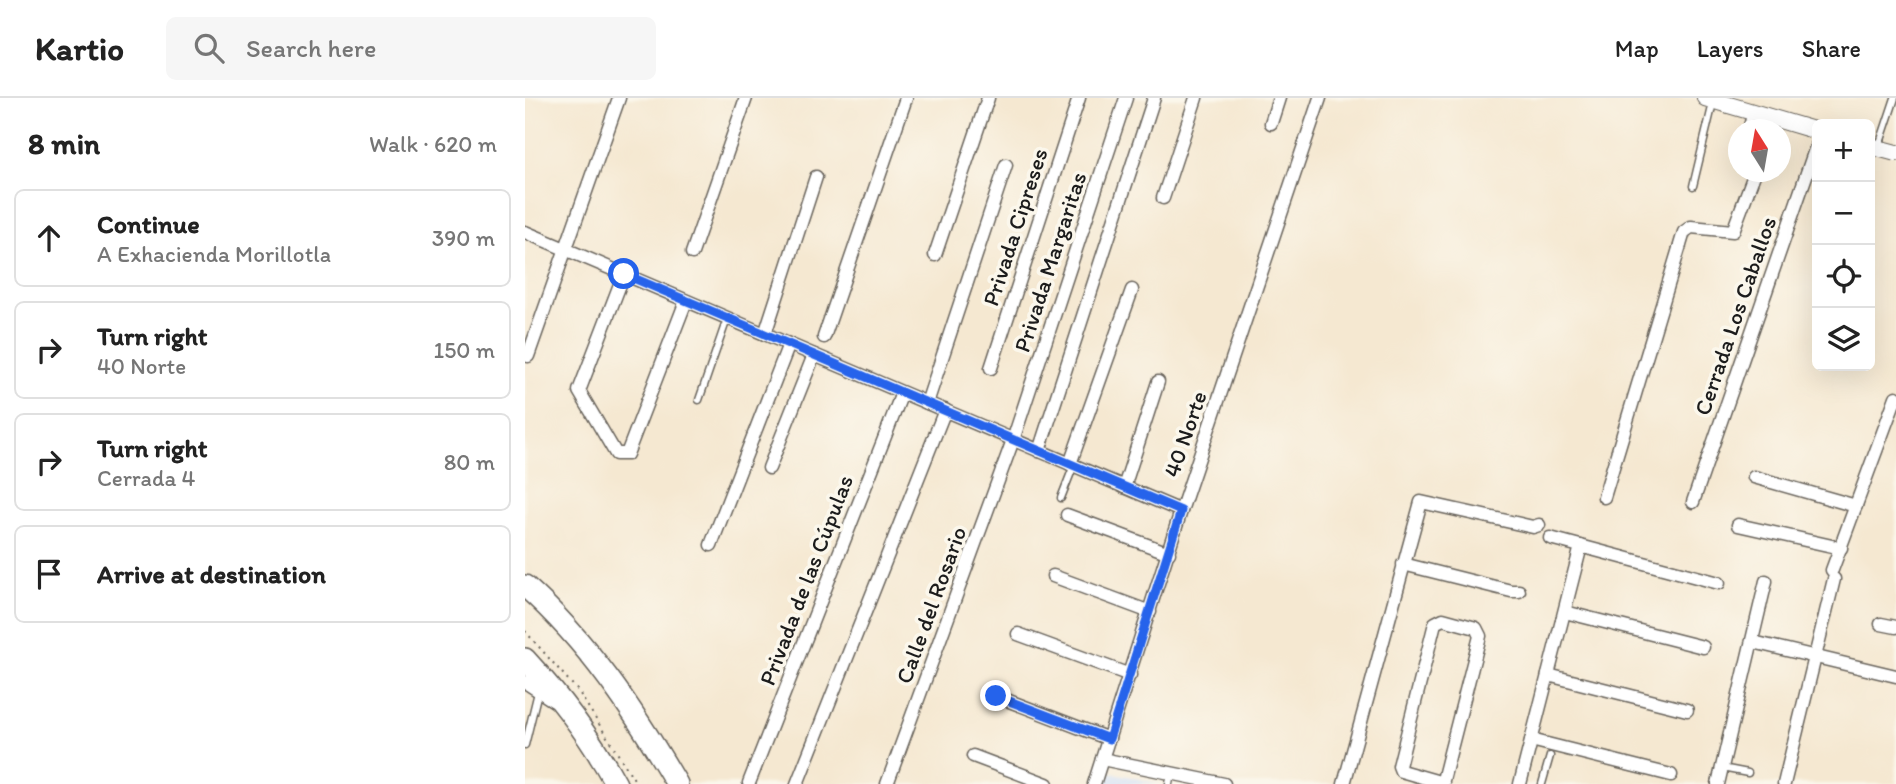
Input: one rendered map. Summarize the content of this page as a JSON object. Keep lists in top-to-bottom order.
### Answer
{
  "streets": {
    "street": [
      "Privada Cipreses",
      "Privada Margaritas",
      "Cerrada Los Caballos",
      "40 Norte",
      "Privada de las Cúpulas",
      "Calle del Rosario"
    ]
  },
  "crossings": [
    ["Privada Margaritas", "Calle del Rosario"]
  ],
  "north": "top",
  "page": {
    "header": "Kartio",
    "search": "Search here",
    "nav": ["Map", "Layers", "Share"],
    "heading": ["8 min", "Walk · 620 m"],
    "map_buttons": ["+", "−"],
    "list": [
      ["Continue", "A Exhacienda Morillotla", "390 m"],
      ["Turn right", "40 Norte", "150 m"],
      ["Turn right", "Cerrada 4", "80 m"],
      "Arrive at destination"
    ]
  }
}
